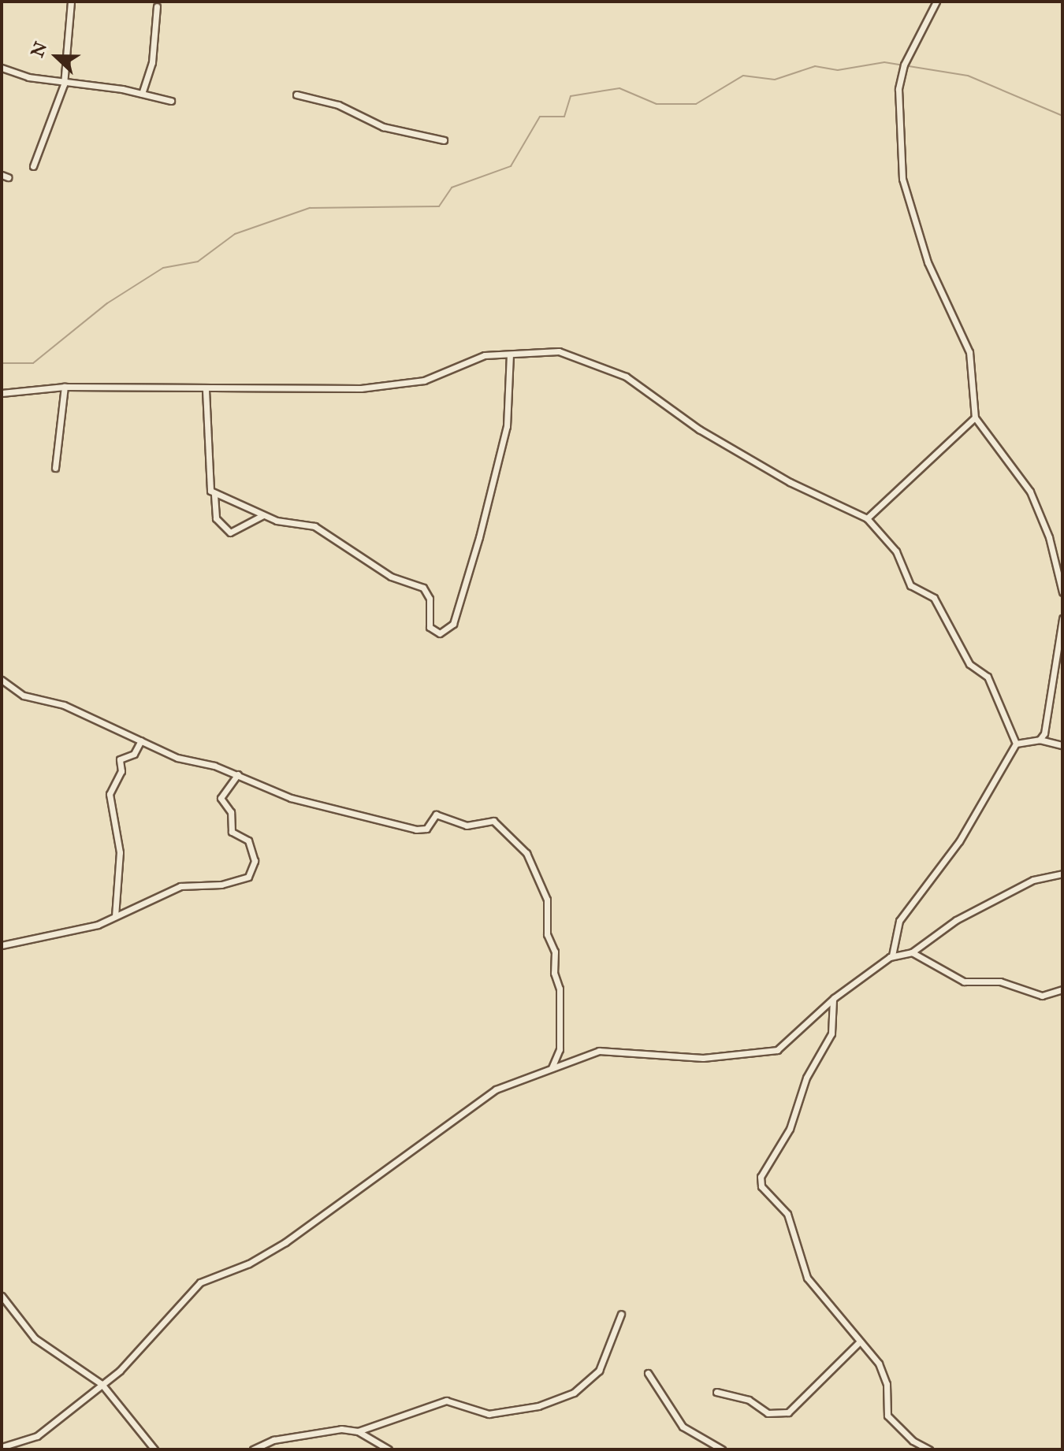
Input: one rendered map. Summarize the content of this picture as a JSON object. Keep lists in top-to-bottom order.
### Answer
{
  "north": "left"
}
